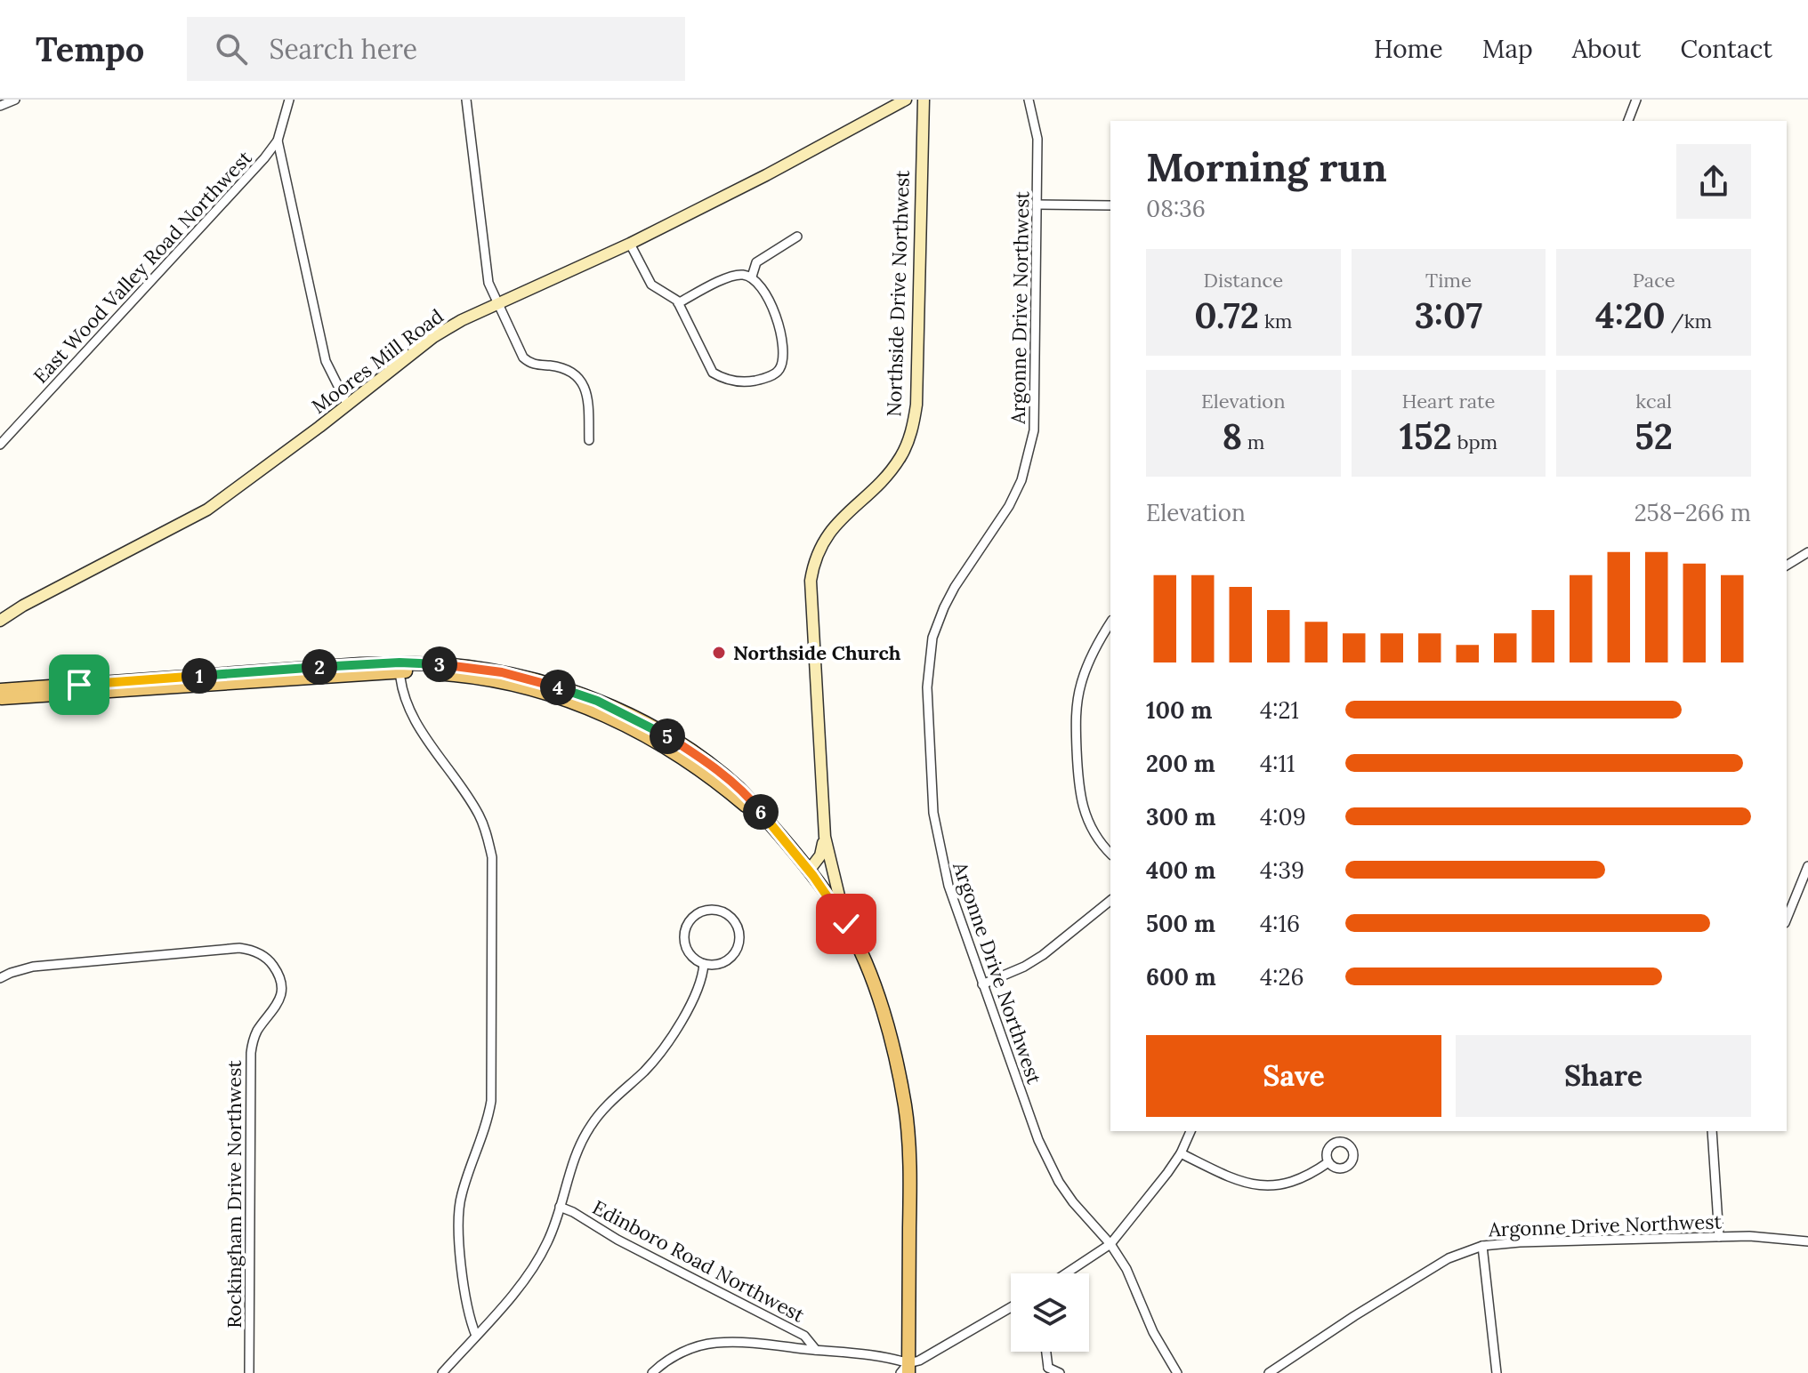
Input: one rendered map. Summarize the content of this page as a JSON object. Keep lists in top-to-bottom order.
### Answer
{
  "streets": {
    "main road": ["Northside Drive Northwest"],
    "street": [
      "East Wood Valley Road Northwest",
      "Argonne Drive Northwest",
      "Moores Mill Road",
      "Rockingham Drive Northwest",
      "Edinboro Road Northwest"
    ]
  },
  "places": ["Northside Church"],
  "page": {
    "header": "Tempo",
    "search": "Search here",
    "nav": [
      "Home",
      "Map",
      "About",
      "Contact"
    ],
    "heading": ["Morning run", "08:36"],
    "stats": [
      ["Distance", "0.72 km"],
      ["Time", "3:07"],
      ["Pace", "4:20 /km"],
      ["Elevation", "8 m"],
      ["Heart rate", "152 bpm"],
      ["kcal", "52"]
    ],
    "chart": ["Elevation", "258–266 m"],
    "pins": [
      "3",
      "2",
      "1",
      "4",
      "5",
      "6"
    ],
    "list": [
      {
        "name": "100 m",
        "note": "4:21"
      },
      {
        "name": "200 m",
        "note": "4:11"
      },
      {
        "name": "300 m",
        "note": "4:09"
      },
      {
        "name": "400 m",
        "note": "4:39"
      },
      {
        "name": "500 m",
        "note": "4:16"
      },
      {
        "name": "600 m",
        "note": "4:26"
      }
    ],
    "buttons": ["Save", "Share"]
  }
}
